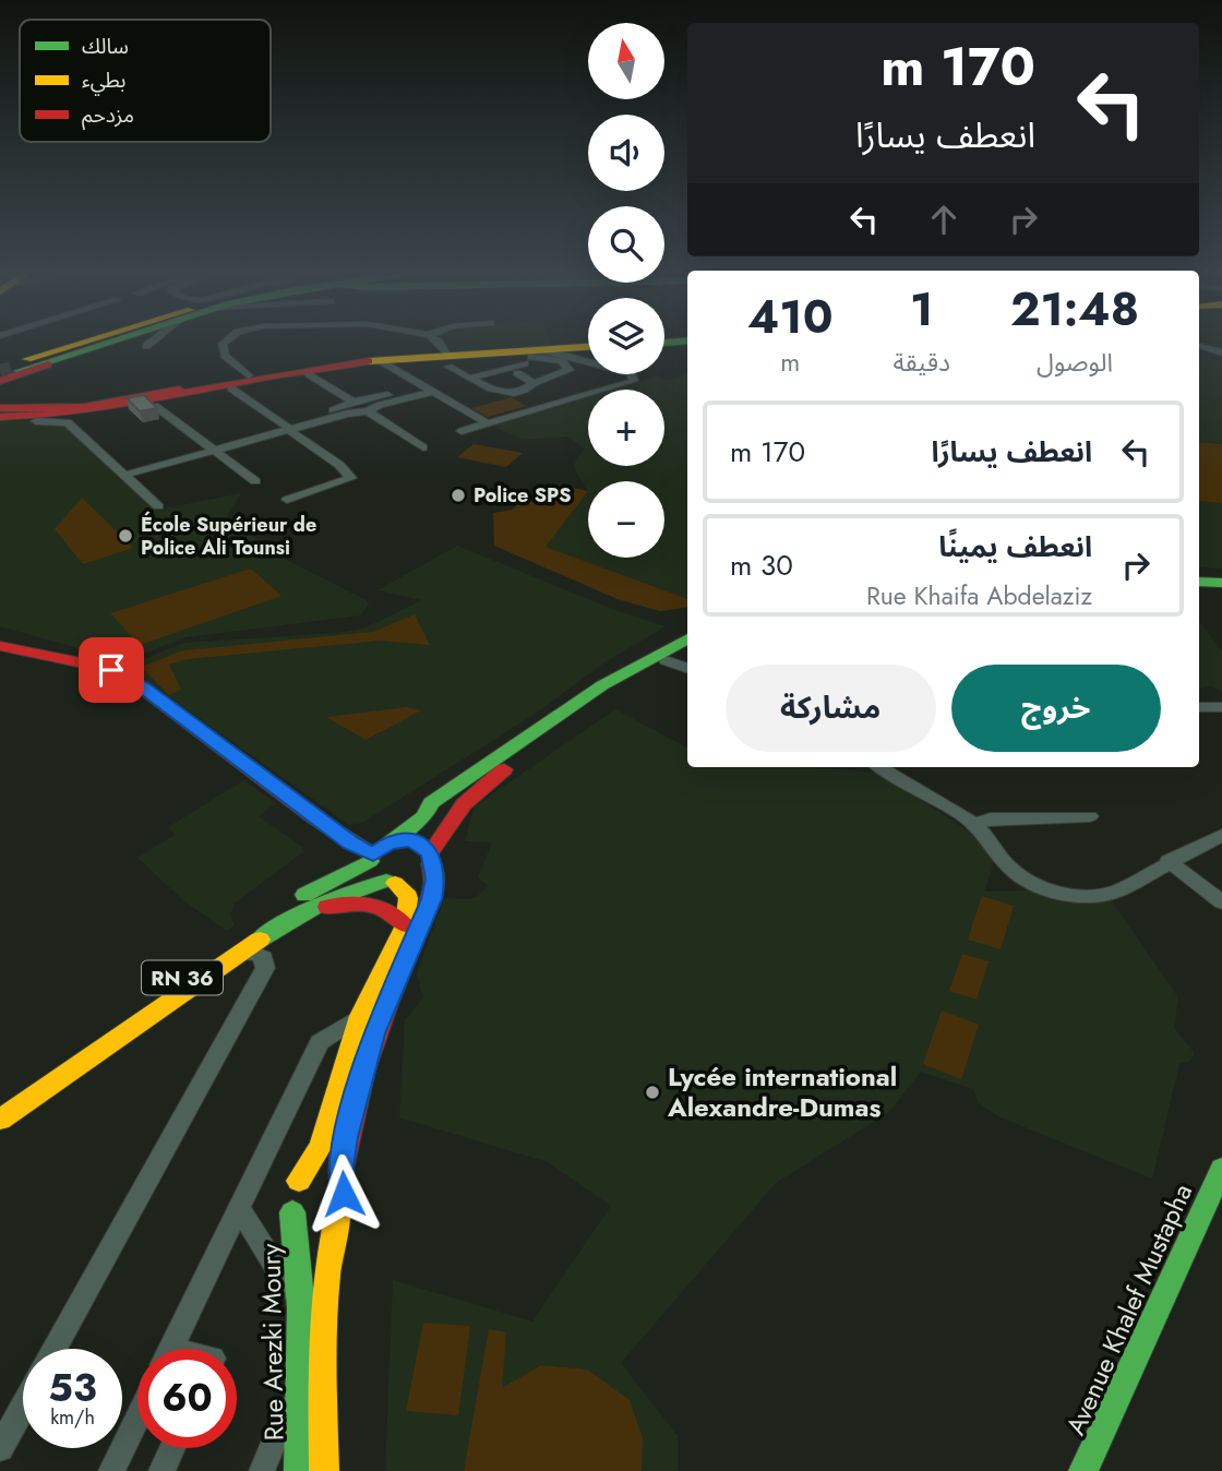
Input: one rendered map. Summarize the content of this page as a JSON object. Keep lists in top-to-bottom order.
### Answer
{
  "streets": {
    "main road": ["RN 36", "Avenue Khalef Mustapha", "Rue Arezki Moury"]
  },
  "places": ["Police SPS", "École Supérieur de Police Ali Tounsi", "Lycée international Alexandre-Dumas"],
  "legend": ["سالك", "بطيء", "مزدحم"],
  "north": "top",
  "page": {
    "map_buttons": ["+", "−"],
    "turn": ["170 m", "انعطف يسارًا"],
    "eta": [
      "21:48",
      "الوصول",
      "1",
      "دقيقة",
      "410",
      "m"
    ],
    "list": [
      {
        "name": "انعطف يسارًا",
        "value": "170 m"
      },
      {
        "name": "انعطف يمينًا",
        "note": "Rue Khaifa Abdelaziz",
        "value": "30 m"
      }
    ],
    "buttons": ["خروج", "مشاركة"],
    "speed": "53 km/h",
    "limit": "60"
  }
}
